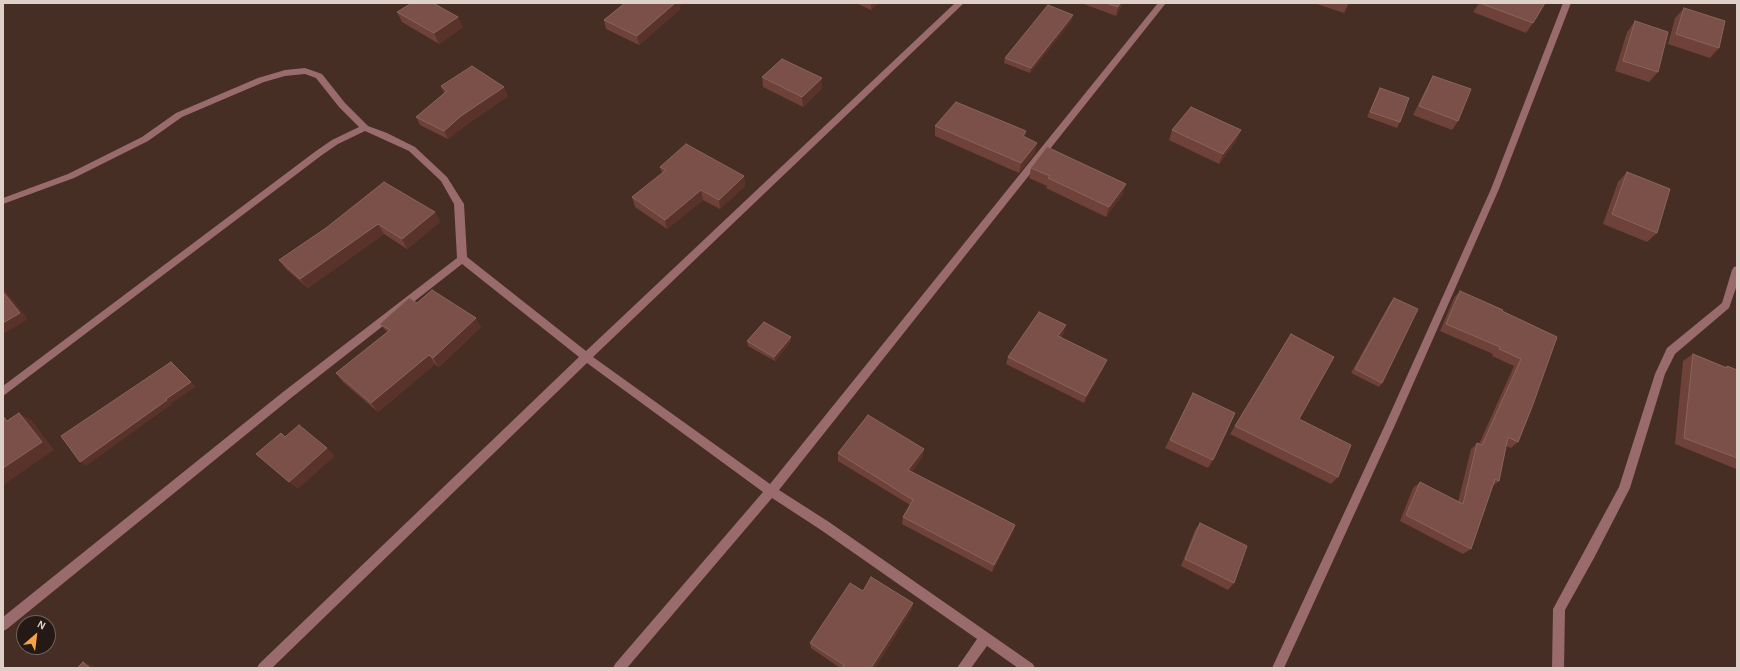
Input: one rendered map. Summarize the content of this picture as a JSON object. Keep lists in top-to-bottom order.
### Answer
{
  "north": "top right"
}
